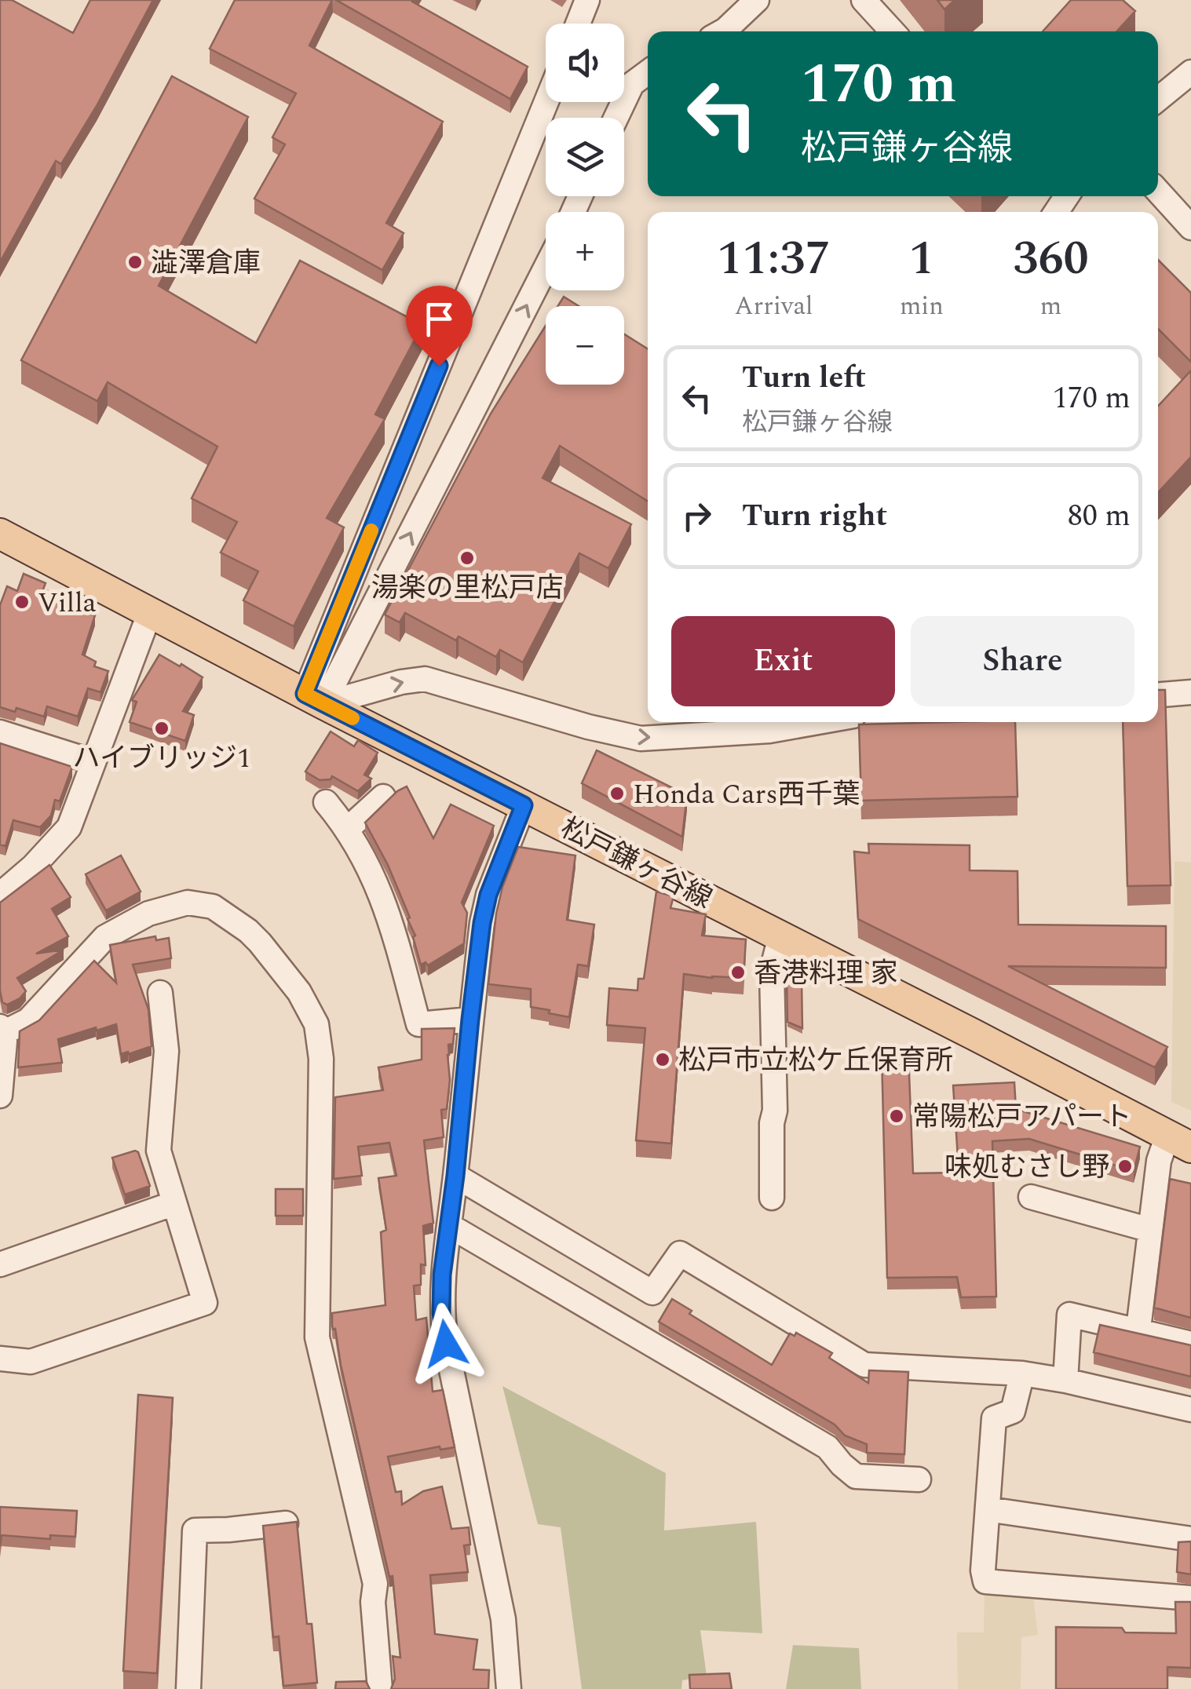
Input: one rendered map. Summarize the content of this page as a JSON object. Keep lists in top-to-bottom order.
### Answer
{
  "streets": {
    "main road": ["松戸鎌ヶ谷線"]
  },
  "places": [
    "澁澤倉庫",
    "湯楽の里松戸店",
    "Villa",
    "ハイブリッジ1",
    "Honda Cars西千葉",
    "香港料理 家",
    "松戸市立松ケ丘保育所",
    "常陽松戸アパート",
    "味処むさし野"
  ],
  "page": {
    "map_buttons": ["+", "−"],
    "turn": ["170 m", "松戸鎌ヶ谷線"],
    "eta": [
      "11:37",
      "Arrival",
      "1",
      "min",
      "360",
      "m"
    ],
    "list": [
      {
        "name": "Turn left",
        "note": "松戸鎌ヶ谷線",
        "value": "170 m"
      },
      {
        "name": "Turn right",
        "value": "80 m"
      }
    ],
    "buttons": ["Exit", "Share"]
  }
}
